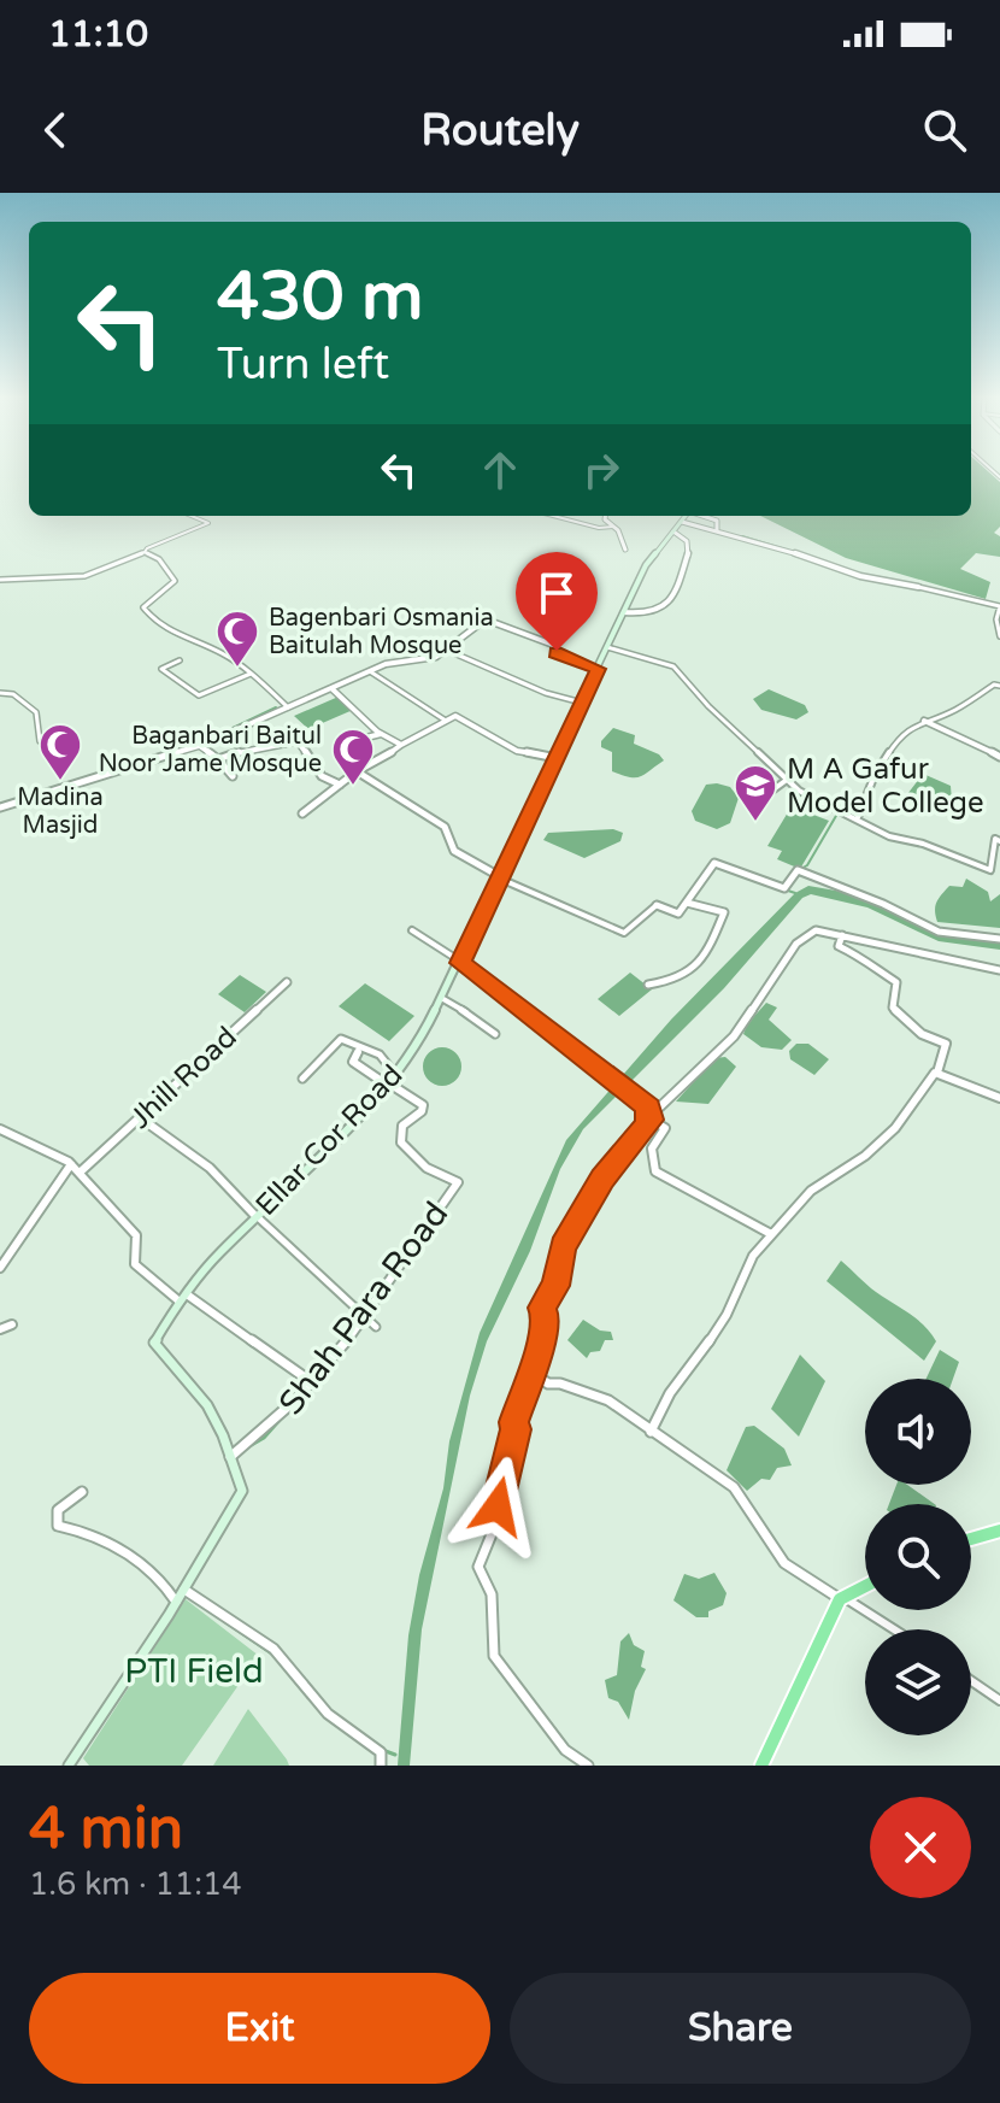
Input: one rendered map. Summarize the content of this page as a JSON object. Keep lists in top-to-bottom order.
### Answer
{
  "streets": {
    "main road": ["Ellar Cor Road"],
    "street": ["Jhill Road", "Shah Para Road"]
  },
  "crossings": [
    ["Ellar Cor Road", "Shah Para Road"]
  ],
  "parks": ["PTI Field"],
  "places": {
    "mosque": ["Bagenbari Osmania Baitulah Mosque", "Madina Masjid", "Baganbari Baitul Noor Jame Mosque"],
    "school or university": ["M A Gafur Model College"]
  },
  "page": {
    "status": "11:10",
    "header": "Routely",
    "turn": ["430 m", "Turn left"],
    "heading": ["4 min", "1.6 km · 11:14"],
    "buttons": ["Exit", "Share"]
  }
}
